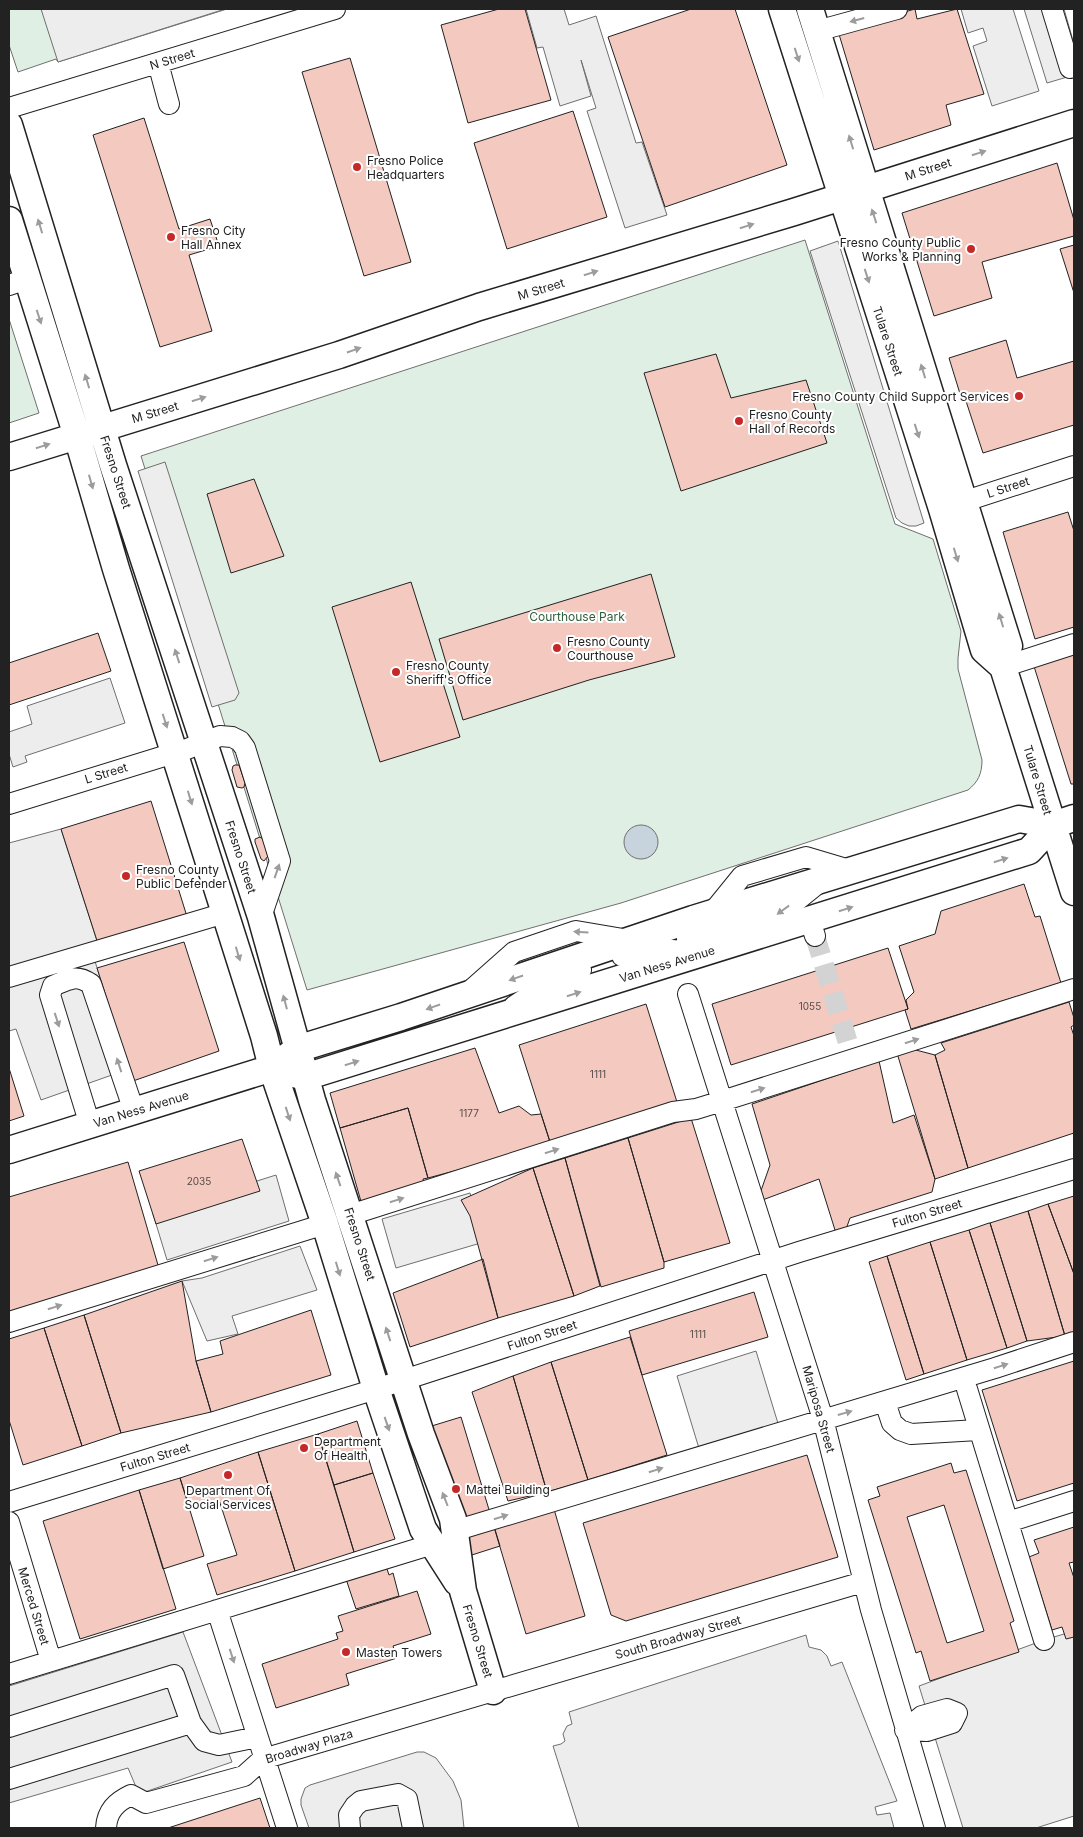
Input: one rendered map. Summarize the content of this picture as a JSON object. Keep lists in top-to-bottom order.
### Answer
{
  "streets": {
    "main road": [
      "M Street",
      "Tulare Street",
      "Fresno Street",
      "Van Ness Avenue"
    ],
    "street": [
      "N Street",
      "L Street",
      "Fulton Street",
      "Mariposa Street",
      "Merced Street",
      "South Broadway Street",
      "Broadway Plaza"
    ]
  },
  "crossings": [
    ["M Street", "Tulare Street"],
    ["M Street", "Fresno Street"],
    ["Tulare Street", "L Street"],
    ["Tulare Street", "Van Ness Avenue"],
    ["Fresno Street", "L Street"],
    ["Fresno Street", "Van Ness Avenue"],
    ["Fresno Street", "Fulton Street"],
    ["Fresno Street", "South Broadway Street"],
    ["Fresno Street", "Broadway Plaza"],
    ["Fulton Street", "Mariposa Street"],
    ["Mariposa Street", "South Broadway Street"],
    ["South Broadway Street", "Broadway Plaza"]
  ],
  "one_way": ["M Street"],
  "parks": ["Courthouse Park"],
  "places": [
    "Fresno Police Headquarters",
    "Fresno City Hall Annex",
    "Fresno County Public Works & Planning",
    "Fresno County Child Support Services",
    "Fresno County Hall of Records",
    "Fresno County Courthouse",
    "Fresno County Sheriff's Office",
    "Fresno County Public Defender",
    "Department Of Health",
    "Department Of Social Services",
    "Mattei Building",
    "Masten Towers"
  ],
  "house_numbers": [
    "1055",
    "1111",
    "1177",
    "2035",
    "1111"
  ]
}
